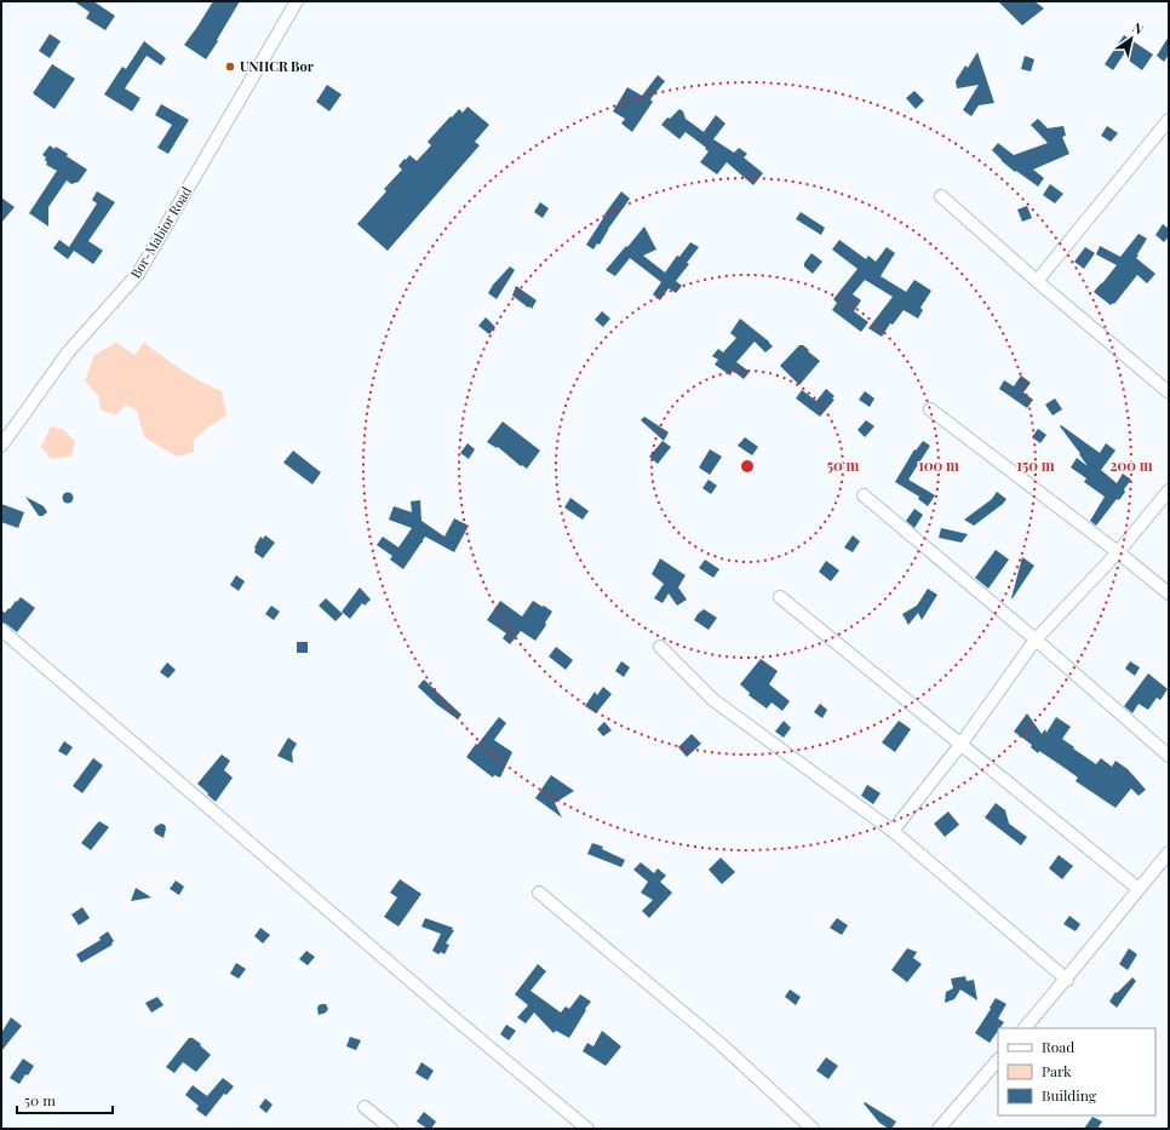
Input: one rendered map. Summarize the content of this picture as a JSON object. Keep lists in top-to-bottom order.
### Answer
{
  "streets": {
    "street": ["Bor-Mabior Road"]
  },
  "places": ["UNHCR Bor"],
  "legend": ["Road", "Park", "Building"],
  "scale_bar": "50 m",
  "north": "top right",
  "rings": [
    "50 m",
    "100 m",
    "150 m",
    "200 m"
  ]
}
